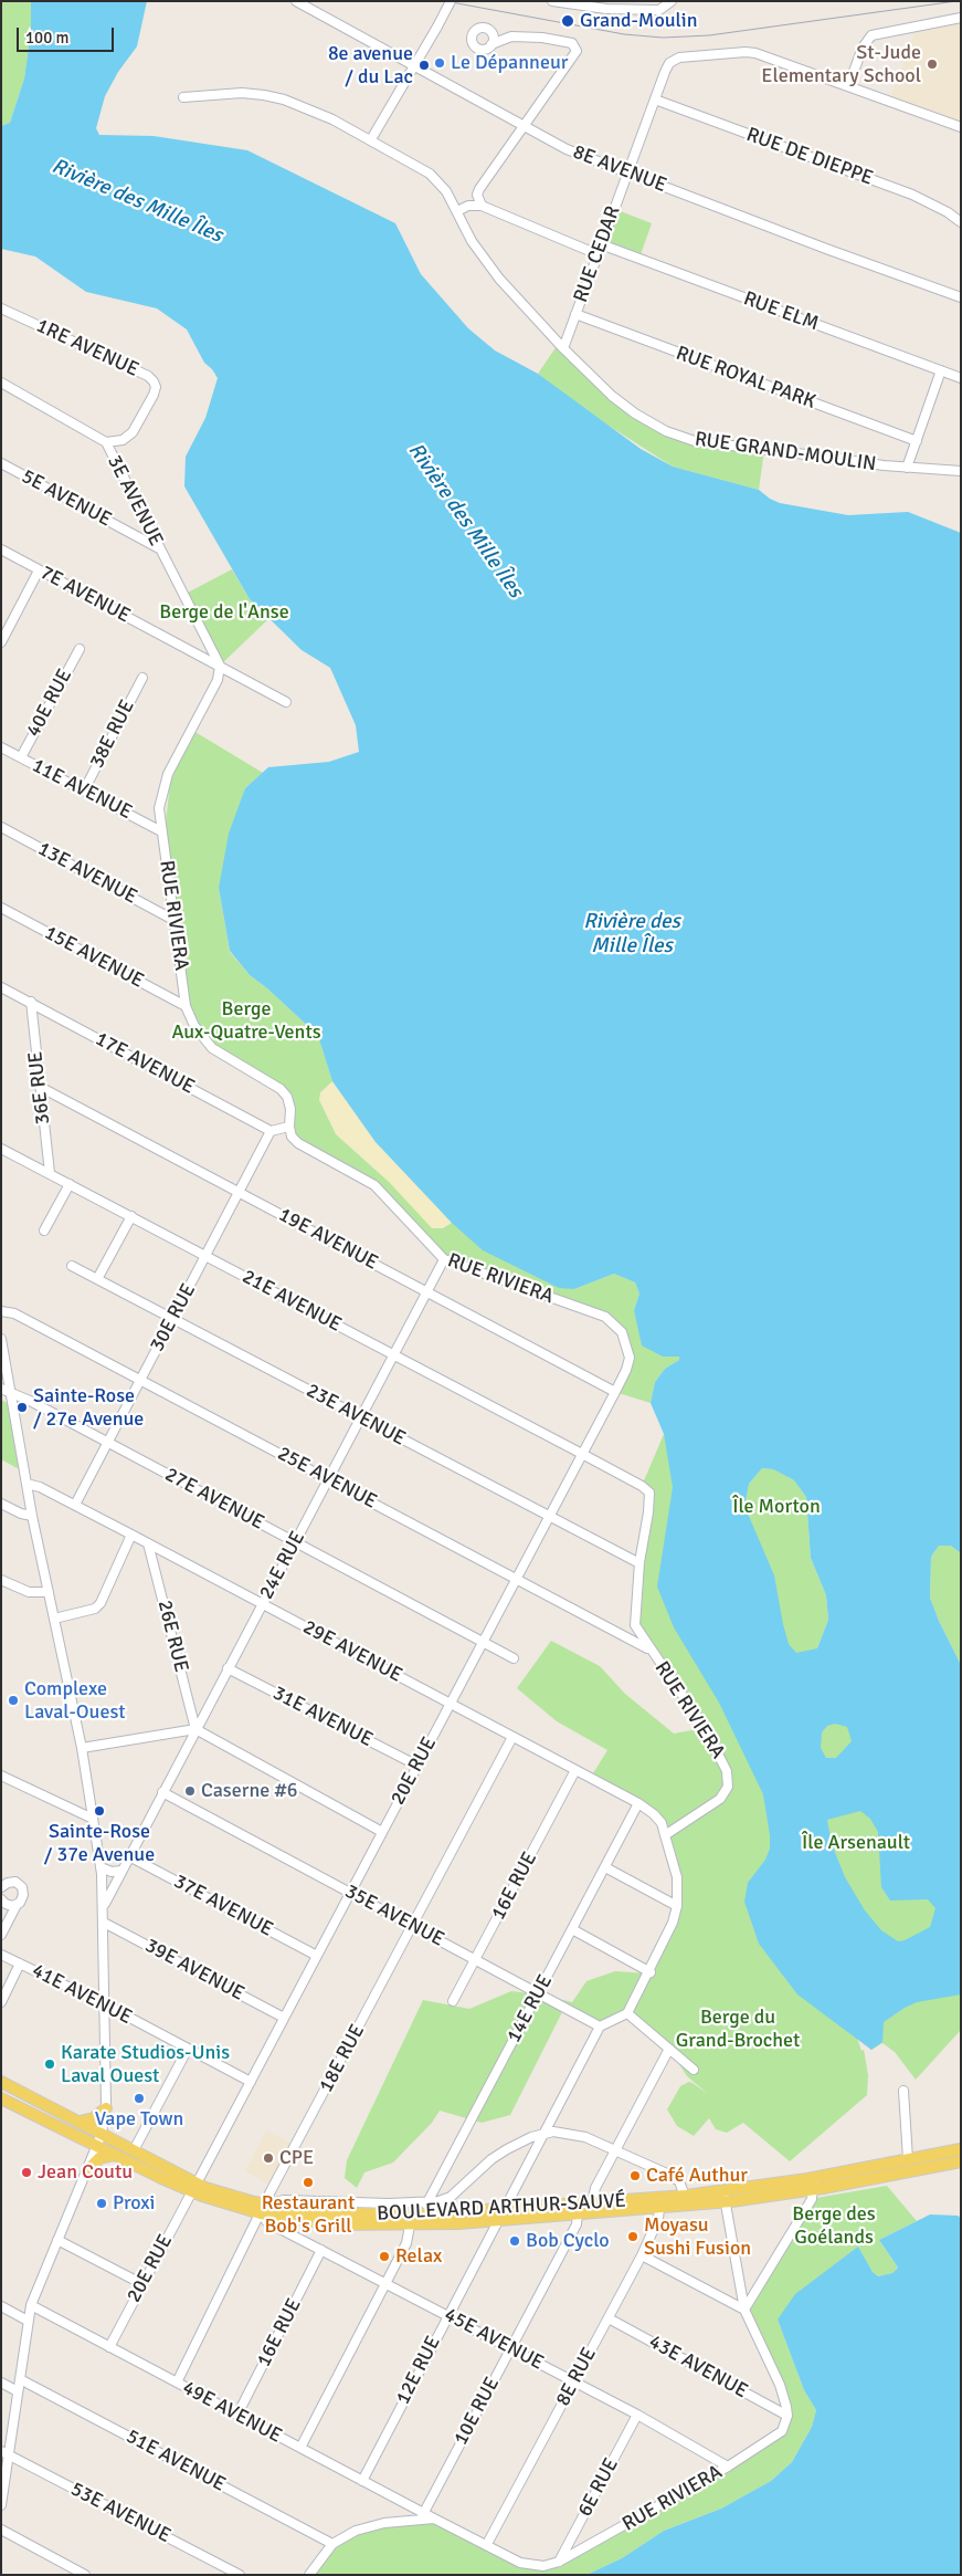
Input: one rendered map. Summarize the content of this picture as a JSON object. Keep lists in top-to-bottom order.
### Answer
{
  "streets": {
    "main road": ["BOULEVARD ARTHUR-SAUVÉ"],
    "street": [
      "RUE DE DIEPPE",
      "8E AVENUE",
      "RUE CEDAR",
      "RUE ELM",
      "1RE AVENUE",
      "RUE ROYAL PARK",
      "RUE GRAND-MOULIN",
      "5E AVENUE",
      "3E AVENUE",
      "7E AVENUE",
      "40E RUE",
      "38E RUE",
      "11E AVENUE",
      "13E AVENUE",
      "RUE RIVIERA",
      "15E AVENUE",
      "17E AVENUE",
      "36E RUE",
      "19E AVENUE",
      "21E AVENUE",
      "30E RUE",
      "23E AVENUE",
      "25E AVENUE",
      "27E AVENUE",
      "24E RUE",
      "26E RUE",
      "29E AVENUE",
      "31E AVENUE",
      "20E RUE",
      "16E RUE",
      "37E AVENUE",
      "35E AVENUE",
      "39E AVENUE",
      "41E AVENUE",
      "14E RUE",
      "18E RUE",
      "45E AVENUE",
      "43E AVENUE",
      "12E RUE",
      "8E RUE",
      "10E RUE",
      "49E AVENUE",
      "51E AVENUE",
      "6E RUE",
      "53E AVENUE"
    ]
  },
  "crossings": [
    ["RUE DE DIEPPE", "RUE CEDAR"],
    ["8E AVENUE", "RUE CEDAR"],
    ["RUE CEDAR", "RUE ELM"],
    ["RUE CEDAR", "RUE ROYAL PARK"],
    ["RUE CEDAR", "RUE GRAND-MOULIN"],
    ["1RE AVENUE", "3E AVENUE"],
    ["5E AVENUE", "3E AVENUE"],
    ["3E AVENUE", "7E AVENUE"],
    ["3E AVENUE", "RUE RIVIERA"],
    ["7E AVENUE", "RUE RIVIERA"],
    ["40E RUE", "11E AVENUE"],
    ["38E RUE", "11E AVENUE"],
    ["11E AVENUE", "RUE RIVIERA"],
    ["13E AVENUE", "RUE RIVIERA"],
    ["RUE RIVIERA", "15E AVENUE"],
    ["RUE RIVIERA", "21E AVENUE"],
    ["RUE RIVIERA", "23E AVENUE"],
    ["RUE RIVIERA", "25E AVENUE"],
    ["RUE RIVIERA", "24E RUE"],
    ["RUE RIVIERA", "29E AVENUE"],
    ["RUE RIVIERA", "20E RUE"],
    ["RUE RIVIERA", "45E AVENUE"],
    ["RUE RIVIERA", "43E AVENUE"],
    ["RUE RIVIERA", "8E RUE"],
    ["RUE RIVIERA", "10E RUE"],
    ["RUE RIVIERA", "49E AVENUE"],
    ["RUE RIVIERA", "51E AVENUE"],
    ["RUE RIVIERA", "6E RUE"],
    ["17E AVENUE", "36E RUE"],
    ["17E AVENUE", "30E RUE"],
    ["36E RUE", "19E AVENUE"],
    ["36E RUE", "21E AVENUE"],
    ["19E AVENUE", "30E RUE"],
    ["19E AVENUE", "24E RUE"],
    ["19E AVENUE", "20E RUE"],
    ["21E AVENUE", "30E RUE"],
    ["21E AVENUE", "24E RUE"],
    ["21E AVENUE", "20E RUE"],
    ["30E RUE", "23E AVENUE"],
    ["30E RUE", "25E AVENUE"],
    ["30E RUE", "27E AVENUE"],
    ["30E RUE", "29E AVENUE"],
    ["23E AVENUE", "24E RUE"],
    ["23E AVENUE", "20E RUE"],
    ["25E AVENUE", "24E RUE"],
    ["25E AVENUE", "20E RUE"],
    ["27E AVENUE", "24E RUE"],
    ["27E AVENUE", "20E RUE"],
    ["24E RUE", "26E RUE"],
    ["24E RUE", "29E AVENUE"],
    ["24E RUE", "31E AVENUE"],
    ["24E RUE", "37E AVENUE"],
    ["24E RUE", "35E AVENUE"],
    ["26E RUE", "29E AVENUE"],
    ["29E AVENUE", "20E RUE"],
    ["29E AVENUE", "16E RUE"],
    ["29E AVENUE", "14E RUE"],
    ["29E AVENUE", "18E RUE"],
    ["31E AVENUE", "20E RUE"],
    ["20E RUE", "37E AVENUE"],
    ["20E RUE", "35E AVENUE"],
    ["20E RUE", "39E AVENUE"],
    ["20E RUE", "41E AVENUE"],
    ["20E RUE", "BOULEVARD ARTHUR-SAUVÉ"],
    ["20E RUE", "49E AVENUE"],
    ["16E RUE", "35E AVENUE"],
    ["16E RUE", "45E AVENUE"],
    ["16E RUE", "49E AVENUE"],
    ["35E AVENUE", "14E RUE"],
    ["35E AVENUE", "18E RUE"],
    ["35E AVENUE", "12E RUE"],
    ["14E RUE", "BOULEVARD ARTHUR-SAUVÉ"],
    ["18E RUE", "BOULEVARD ARTHUR-SAUVÉ"],
    ["18E RUE", "45E AVENUE"],
    ["18E RUE", "49E AVENUE"],
    ["BOULEVARD ARTHUR-SAUVÉ", "45E AVENUE"],
    ["BOULEVARD ARTHUR-SAUVÉ", "12E RUE"],
    ["BOULEVARD ARTHUR-SAUVÉ", "8E RUE"],
    ["BOULEVARD ARTHUR-SAUVÉ", "10E RUE"],
    ["45E AVENUE", "12E RUE"],
    ["45E AVENUE", "8E RUE"],
    ["45E AVENUE", "10E RUE"],
    ["45E AVENUE", "6E RUE"],
    ["43E AVENUE", "8E RUE"],
    ["12E RUE", "49E AVENUE"],
    ["10E RUE", "49E AVENUE"]
  ],
  "water": ["Rivière des Mille Îles"],
  "parks": [
    "Berge de l'Anse",
    "Berge Aux-Quatre-Vents",
    "Île Morton",
    "Île Arsenault",
    "Berge du Grand-Brochet",
    "Berge des Goélands"
  ],
  "places": [
    "Grand-Moulin",
    "Le Dépanneur",
    "St-Jude Elementary School",
    "8e avenue / du Lac",
    "Sainte-Rose / 27e Avenue",
    "Complexe Laval-Ouest",
    "Caserne #6",
    "Sainte-Rose / 37e Avenue",
    "Karate Studios-Unis Laval Ouest",
    "Vape Town",
    "CPE",
    "Jean Coutu",
    "Café Authur",
    "Restaurant Bob's Grill",
    "Proxi",
    "Moyasu Sushi Fusion",
    "Bob Cyclo",
    "Relax"
  ],
  "scale_bar": "100 m"
}
